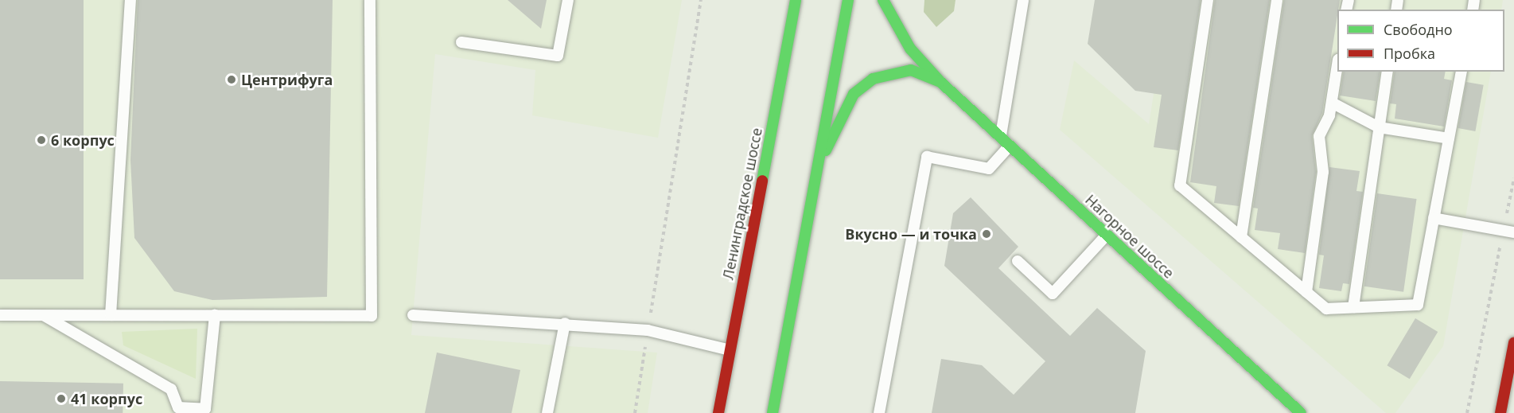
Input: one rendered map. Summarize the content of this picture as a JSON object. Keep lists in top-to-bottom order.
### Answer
{
  "streets": {
    "main road": ["Ленинградское шоссе", "Нагорное шоссе"]
  },
  "places": [
    "Центрифуга",
    "6 корпус",
    "Вкусно — и точка",
    "41 корпус"
  ],
  "legend": ["Свободно", "Пробка"]
}
